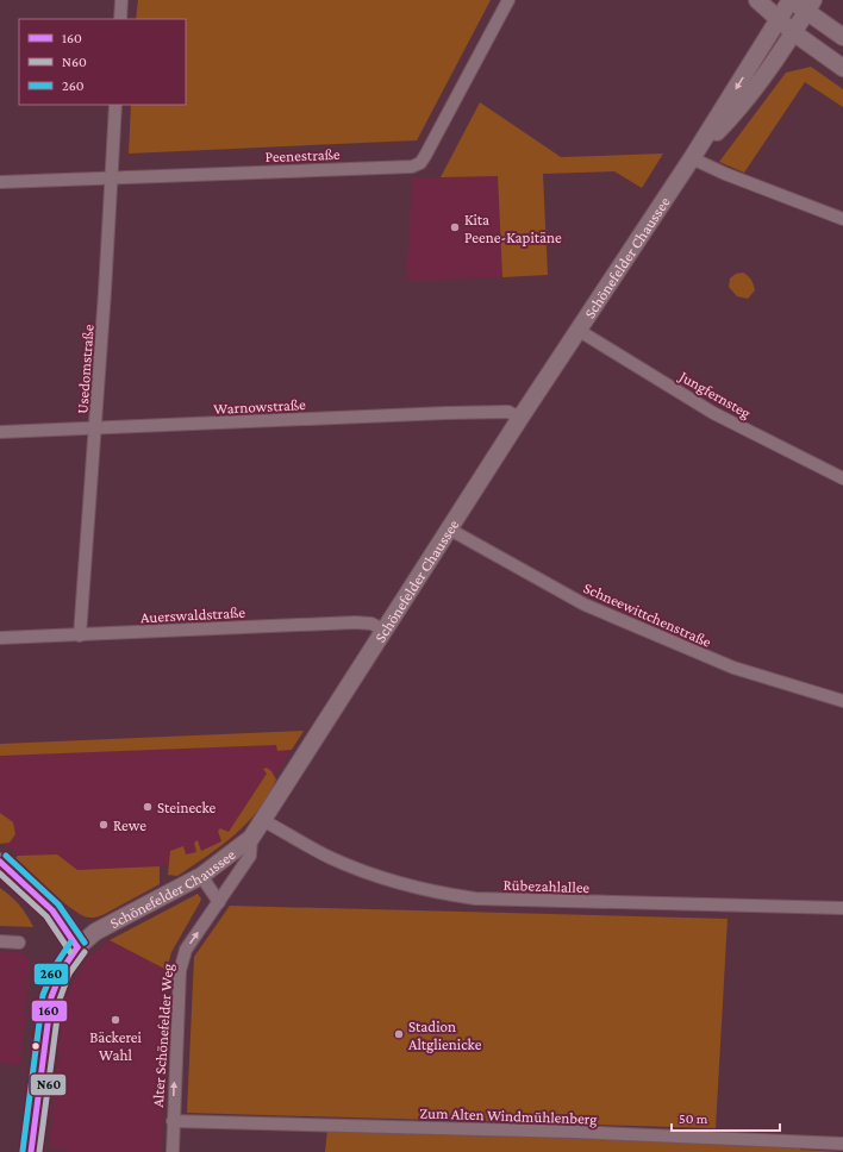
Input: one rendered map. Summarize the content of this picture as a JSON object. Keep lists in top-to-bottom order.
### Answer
{
  "streets": {
    "main road": ["Schönefelder Chaussee"],
    "street": [
      "Peenestraße",
      "Usedomstraße",
      "Jungfernsteg",
      "Warnowstraße",
      "Auerswaldstraße",
      "Schneewittchenstraße",
      "Rübezahlallee",
      "Alter Schönefelder Weg",
      "Zum Alten Windmühlenberg"
    ]
  },
  "crossings": [
    ["Peenestraße", "Usedomstraße"],
    ["Schönefelder Chaussee", "Jungfernsteg"],
    ["Schönefelder Chaussee", "Warnowstraße"],
    ["Schönefelder Chaussee", "Auerswaldstraße"],
    ["Schönefelder Chaussee", "Schneewittchenstraße"],
    ["Schönefelder Chaussee", "Rübezahlallee"],
    ["Schönefelder Chaussee", "Alter Schönefelder Weg"],
    ["Usedomstraße", "Warnowstraße"],
    ["Usedomstraße", "Auerswaldstraße"],
    ["Alter Schönefelder Weg", "Zum Alten Windmühlenberg"]
  ],
  "one_way": ["Alter Schönefelder Weg"],
  "places": [
    "Kita Peene-Kapitäne",
    "Steinecke",
    "Rewe",
    "Bäckerei Wahl",
    "Stadion Altglienicke"
  ],
  "lines": ["transit line 260", "transit line 160", "transit line N60"],
  "legend": ["160", "N60", "260"],
  "scale_bar": "50 m"
}
